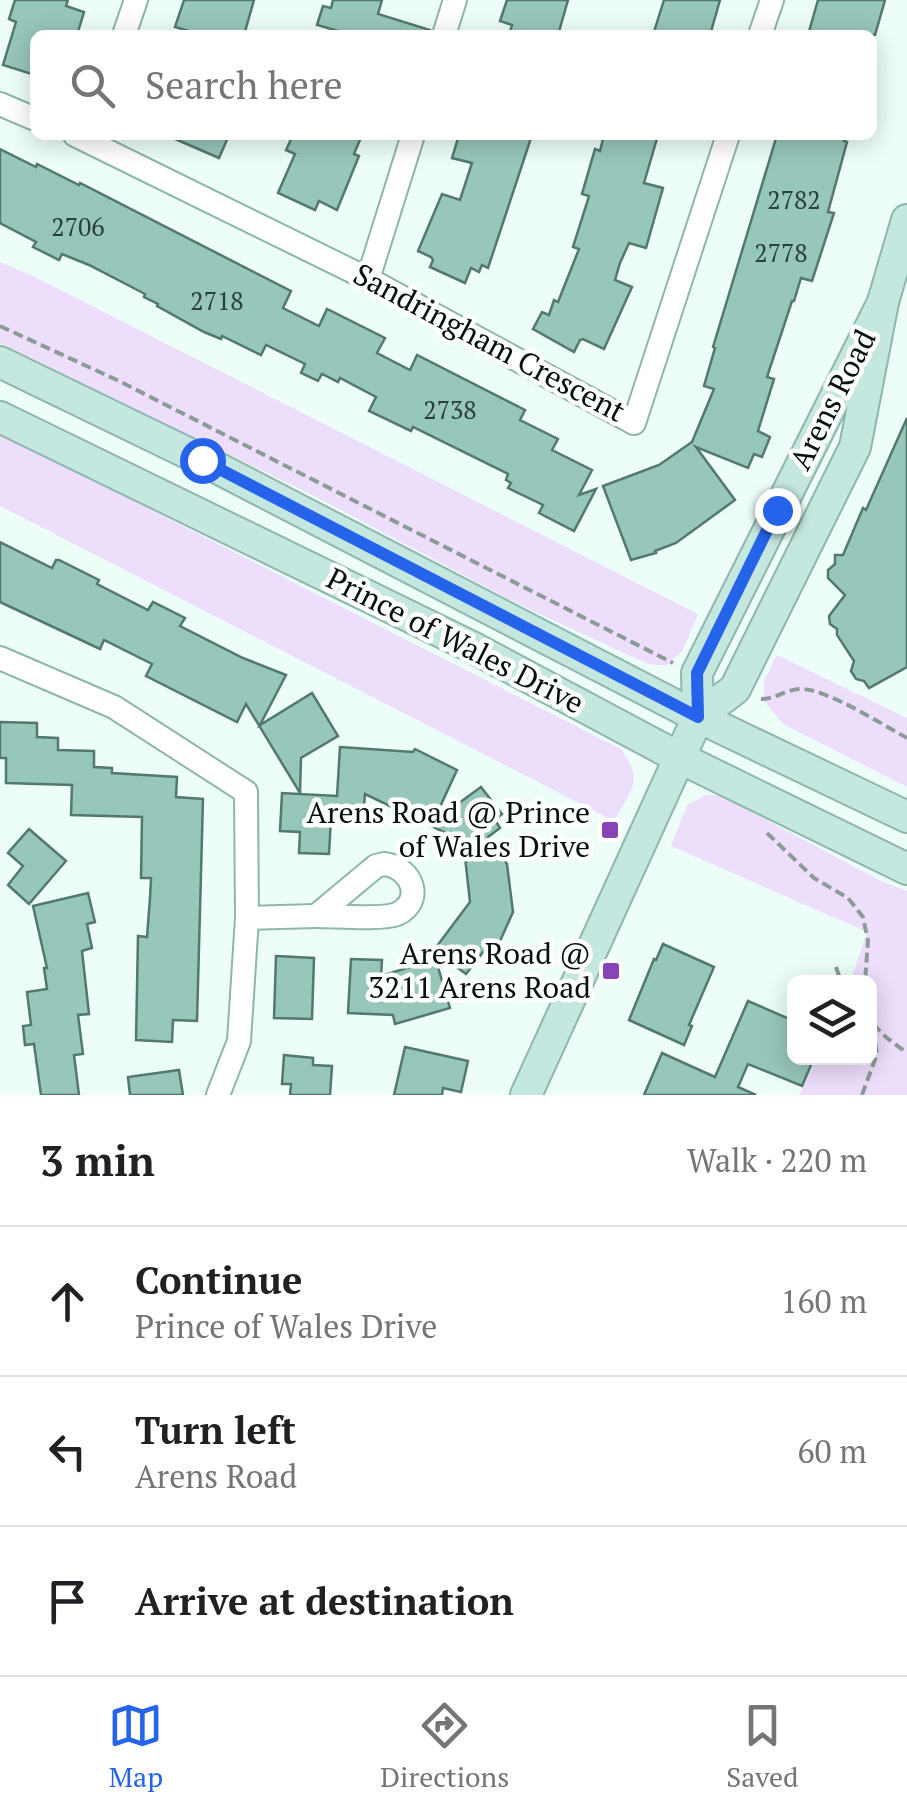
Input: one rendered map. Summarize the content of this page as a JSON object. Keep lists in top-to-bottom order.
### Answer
{
  "streets": {
    "main road": ["Arens Road", "Prince of Wales Drive"],
    "street": ["Sandringham Crescent"]
  },
  "crossings": [
    ["Arens Road", "Prince of Wales Drive"]
  ],
  "places": {
    "transit": ["Arens Road @ Prince of Wales Drive", "Arens Road @ 3211 Arens Road"]
  },
  "house_numbers": [
    "2782",
    "2706",
    "2778",
    "2718",
    "2738"
  ],
  "page": {
    "search": "Search here",
    "heading": ["3 min", "Walk · 220 m"],
    "list": [
      ["Continue", "Prince of Wales Drive", "160 m"],
      ["Turn left", "Arens Road", "60 m"],
      "Arrive at destination"
    ],
    "nav": ["Map", "Directions", "Saved"]
  }
}
